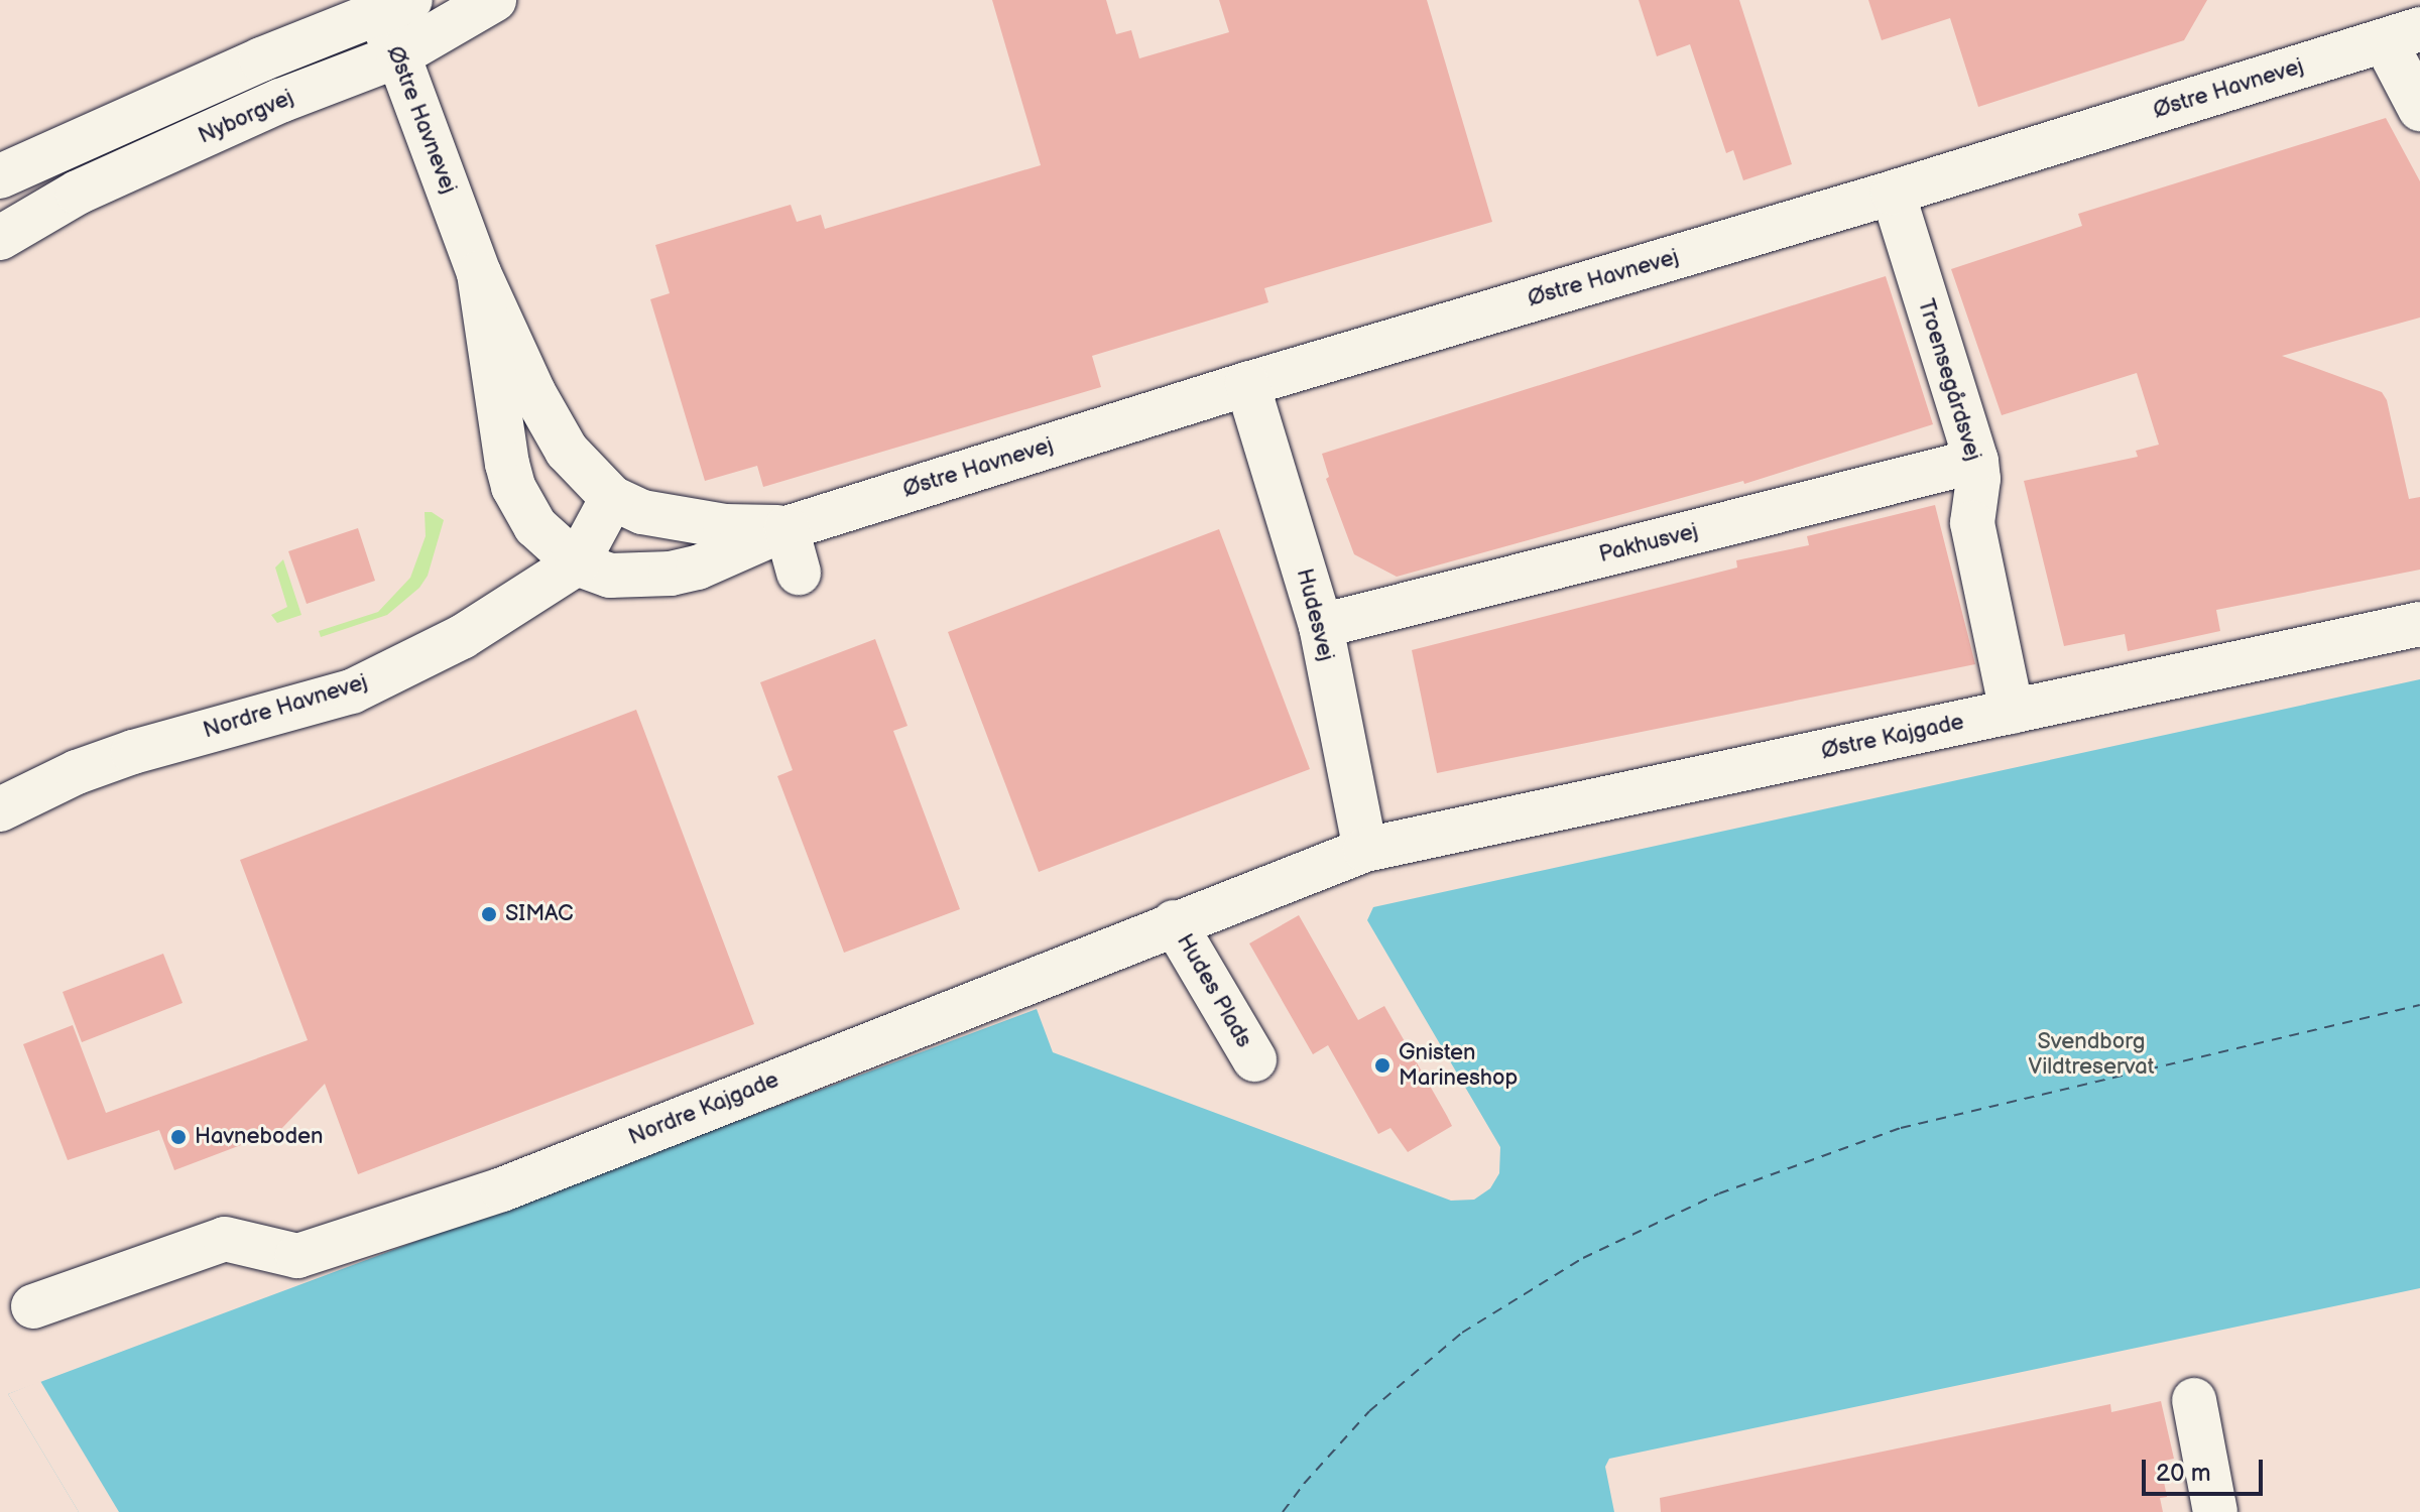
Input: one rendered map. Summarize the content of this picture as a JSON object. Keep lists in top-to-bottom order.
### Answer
{
  "streets": {
    "street": [
      "Østre Havnevej",
      "Nyborgvej",
      "Troensegårdsvej",
      "Pakhusvej",
      "Hudesvej",
      "Nordre Havnevej",
      "Østre Kajgade",
      "Hudes Plads",
      "Nordre Kajgade"
    ]
  },
  "crossings": [
    ["Østre Havnevej", "Nyborgvej"],
    ["Østre Havnevej", "Troensegårdsvej"],
    ["Østre Havnevej", "Hudesvej"],
    ["Østre Havnevej", "Nordre Havnevej"],
    ["Troensegårdsvej", "Pakhusvej"],
    ["Troensegårdsvej", "Østre Kajgade"],
    ["Pakhusvej", "Hudesvej"],
    ["Hudesvej", "Østre Kajgade"],
    ["Hudesvej", "Nordre Kajgade"],
    ["Østre Kajgade", "Nordre Kajgade"],
    ["Hudes Plads", "Nordre Kajgade"]
  ],
  "parks": ["Svendborg Vildtreservat"],
  "places": ["SIMAC", "Gnisten Marineshop", "Havneboden"],
  "scale_bar": "20 m"
}
